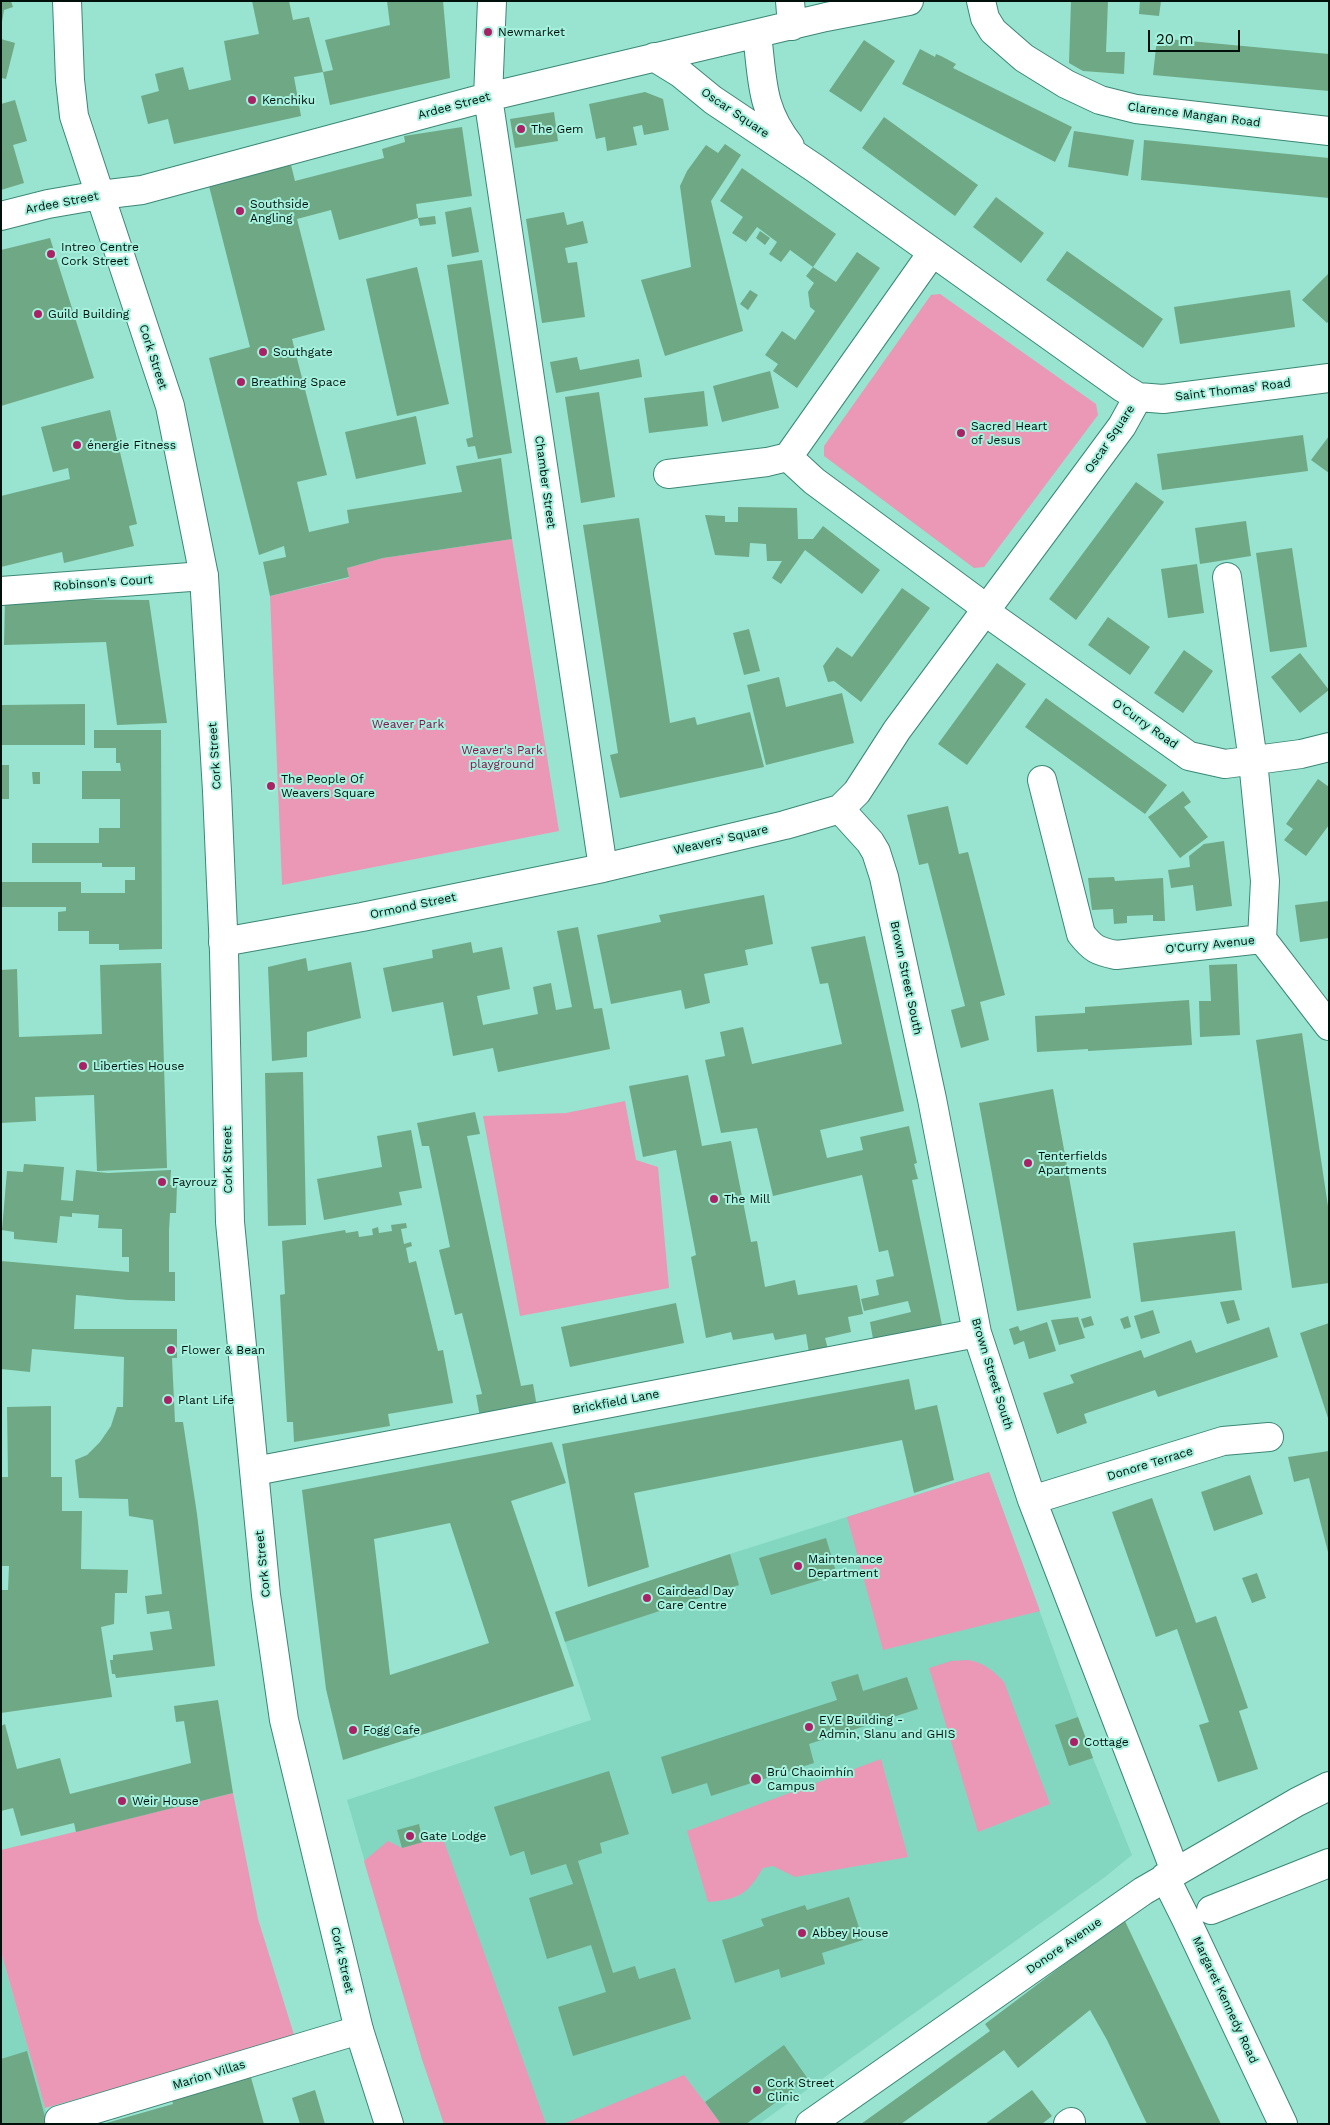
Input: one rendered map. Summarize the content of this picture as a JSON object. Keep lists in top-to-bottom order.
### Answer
{
  "streets": {
    "street": [
      "Ardee Street",
      "Oscar Square",
      "Clarence Mangan Road",
      "Cork Street",
      "Saint Thomas' Road",
      "Chamber Street",
      "Robinson's Court",
      "O'Curry Road",
      "Weavers' Square",
      "Ormond Street",
      "O'Curry Avenue",
      "Brown Street South",
      "Brickfield Lane",
      "Donore Terrace",
      "Donore Avenue",
      "Margaret Kennedy Road",
      "Marion Villas"
    ]
  },
  "crossings": [
    ["Ardee Street", "Oscar Square"],
    ["Ardee Street", "Cork Street"],
    ["Ardee Street", "Chamber Street"],
    ["Oscar Square", "Saint Thomas' Road"],
    ["Oscar Square", "O'Curry Road"],
    ["Oscar Square", "Weavers' Square"],
    ["Oscar Square", "Brown Street South"],
    ["Cork Street", "Robinson's Court"],
    ["Cork Street", "Ormond Street"],
    ["Cork Street", "Brickfield Lane"],
    ["Cork Street", "Marion Villas"],
    ["Chamber Street", "Weavers' Square"],
    ["Chamber Street", "Ormond Street"],
    ["O'Curry Road", "O'Curry Avenue"],
    ["Weavers' Square", "Ormond Street"],
    ["Weavers' Square", "Brown Street South"],
    ["Brown Street South", "Brickfield Lane"],
    ["Brown Street South", "Donore Terrace"],
    ["Brown Street South", "Donore Avenue"],
    ["Brown Street South", "Margaret Kennedy Road"],
    ["Donore Avenue", "Margaret Kennedy Road"]
  ],
  "parks": ["Weaver Park", "Weaver's Park playground"],
  "places": [
    "Newmarket",
    "Kenchiku",
    "The Gem",
    "Southside Angling",
    "Intreo Centre Cork Street",
    "Guild Building",
    "Southgate",
    "Breathing Space",
    "Sacred Heart of Jesus",
    "énergie Fitness",
    "The People Of Weavers Square",
    "Liberties House",
    "Tenterfields Apartments",
    "Fayrouz",
    "The Mill",
    "Flower & Bean",
    "Plant Life",
    "Maintenance Department",
    "Cairdead Day Care Centre",
    "EVE Building - Admin, Slanu and GHIS",
    "Fogg Cafe",
    "Cottage",
    "Brú Chaoimhín Campus",
    "Weir House",
    "Gate Lodge",
    "Abbey House",
    "Cork Street Clinic"
  ],
  "scale_bar": "20 m"
}
